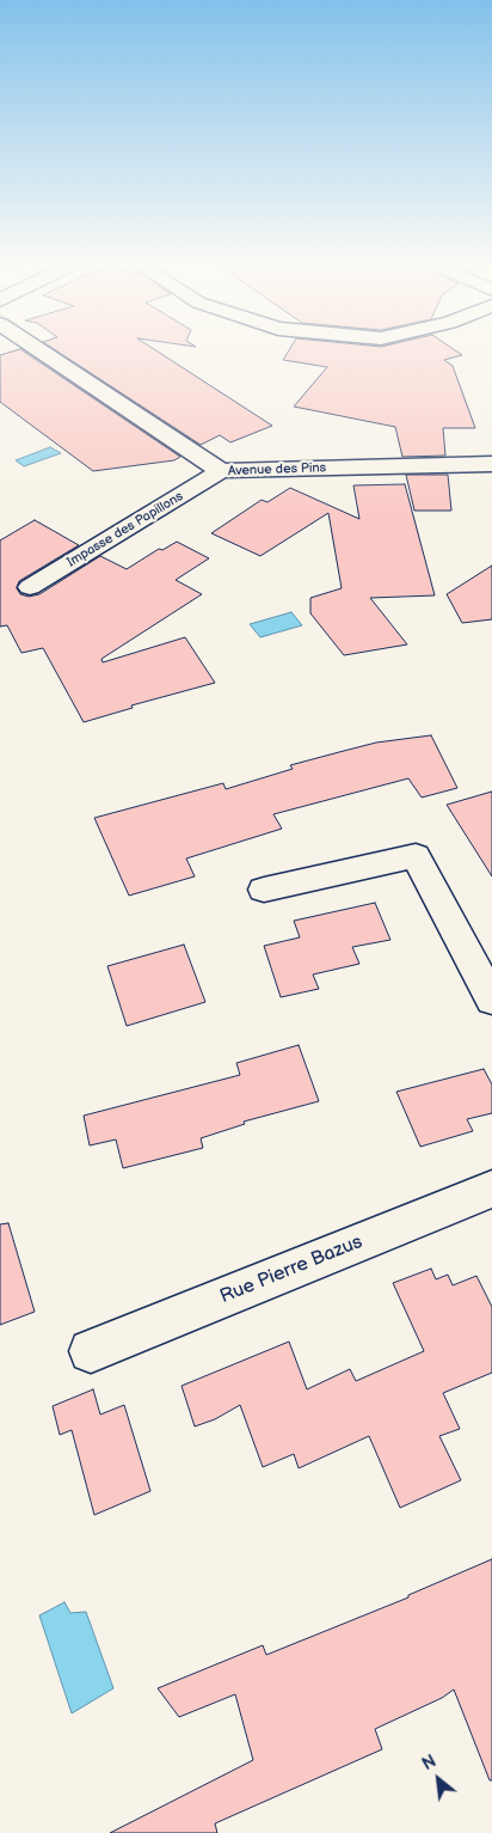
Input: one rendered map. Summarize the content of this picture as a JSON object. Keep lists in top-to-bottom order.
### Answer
{
  "streets": {
    "street": ["Avenue des Pins", "Impasse des Papillons", "Rue Pierre Bazus"]
  },
  "crossings": [
    ["Avenue des Pins", "Impasse des Papillons"]
  ],
  "north": "top left"
}
